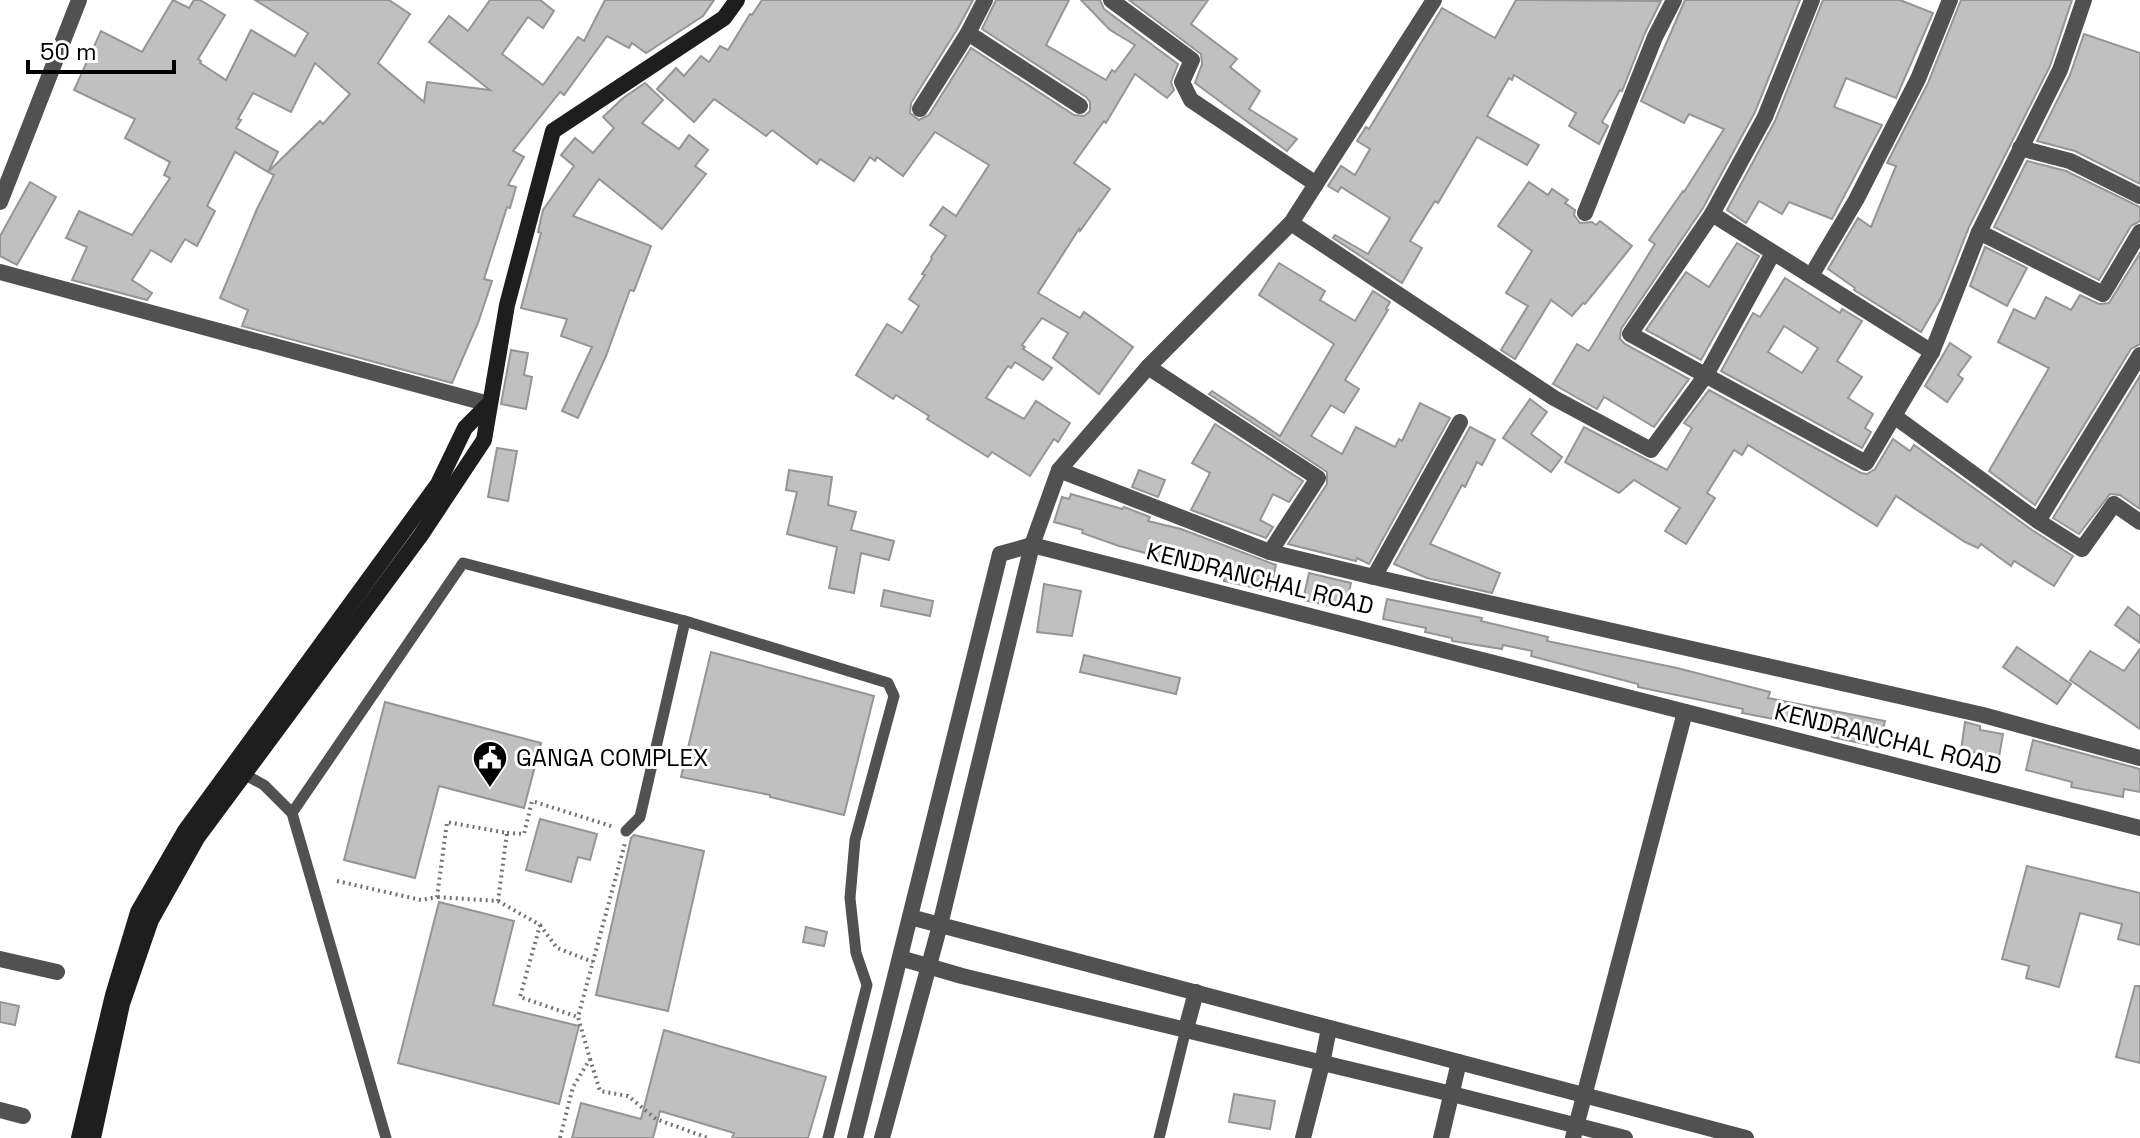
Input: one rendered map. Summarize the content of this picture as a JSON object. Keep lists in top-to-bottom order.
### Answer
{
  "streets": {
    "street": ["KENDRANCHAL ROAD"]
  },
  "places": {
    "public building": ["GANGA COMPLEX"]
  },
  "scale_bar": "50 m"
}
